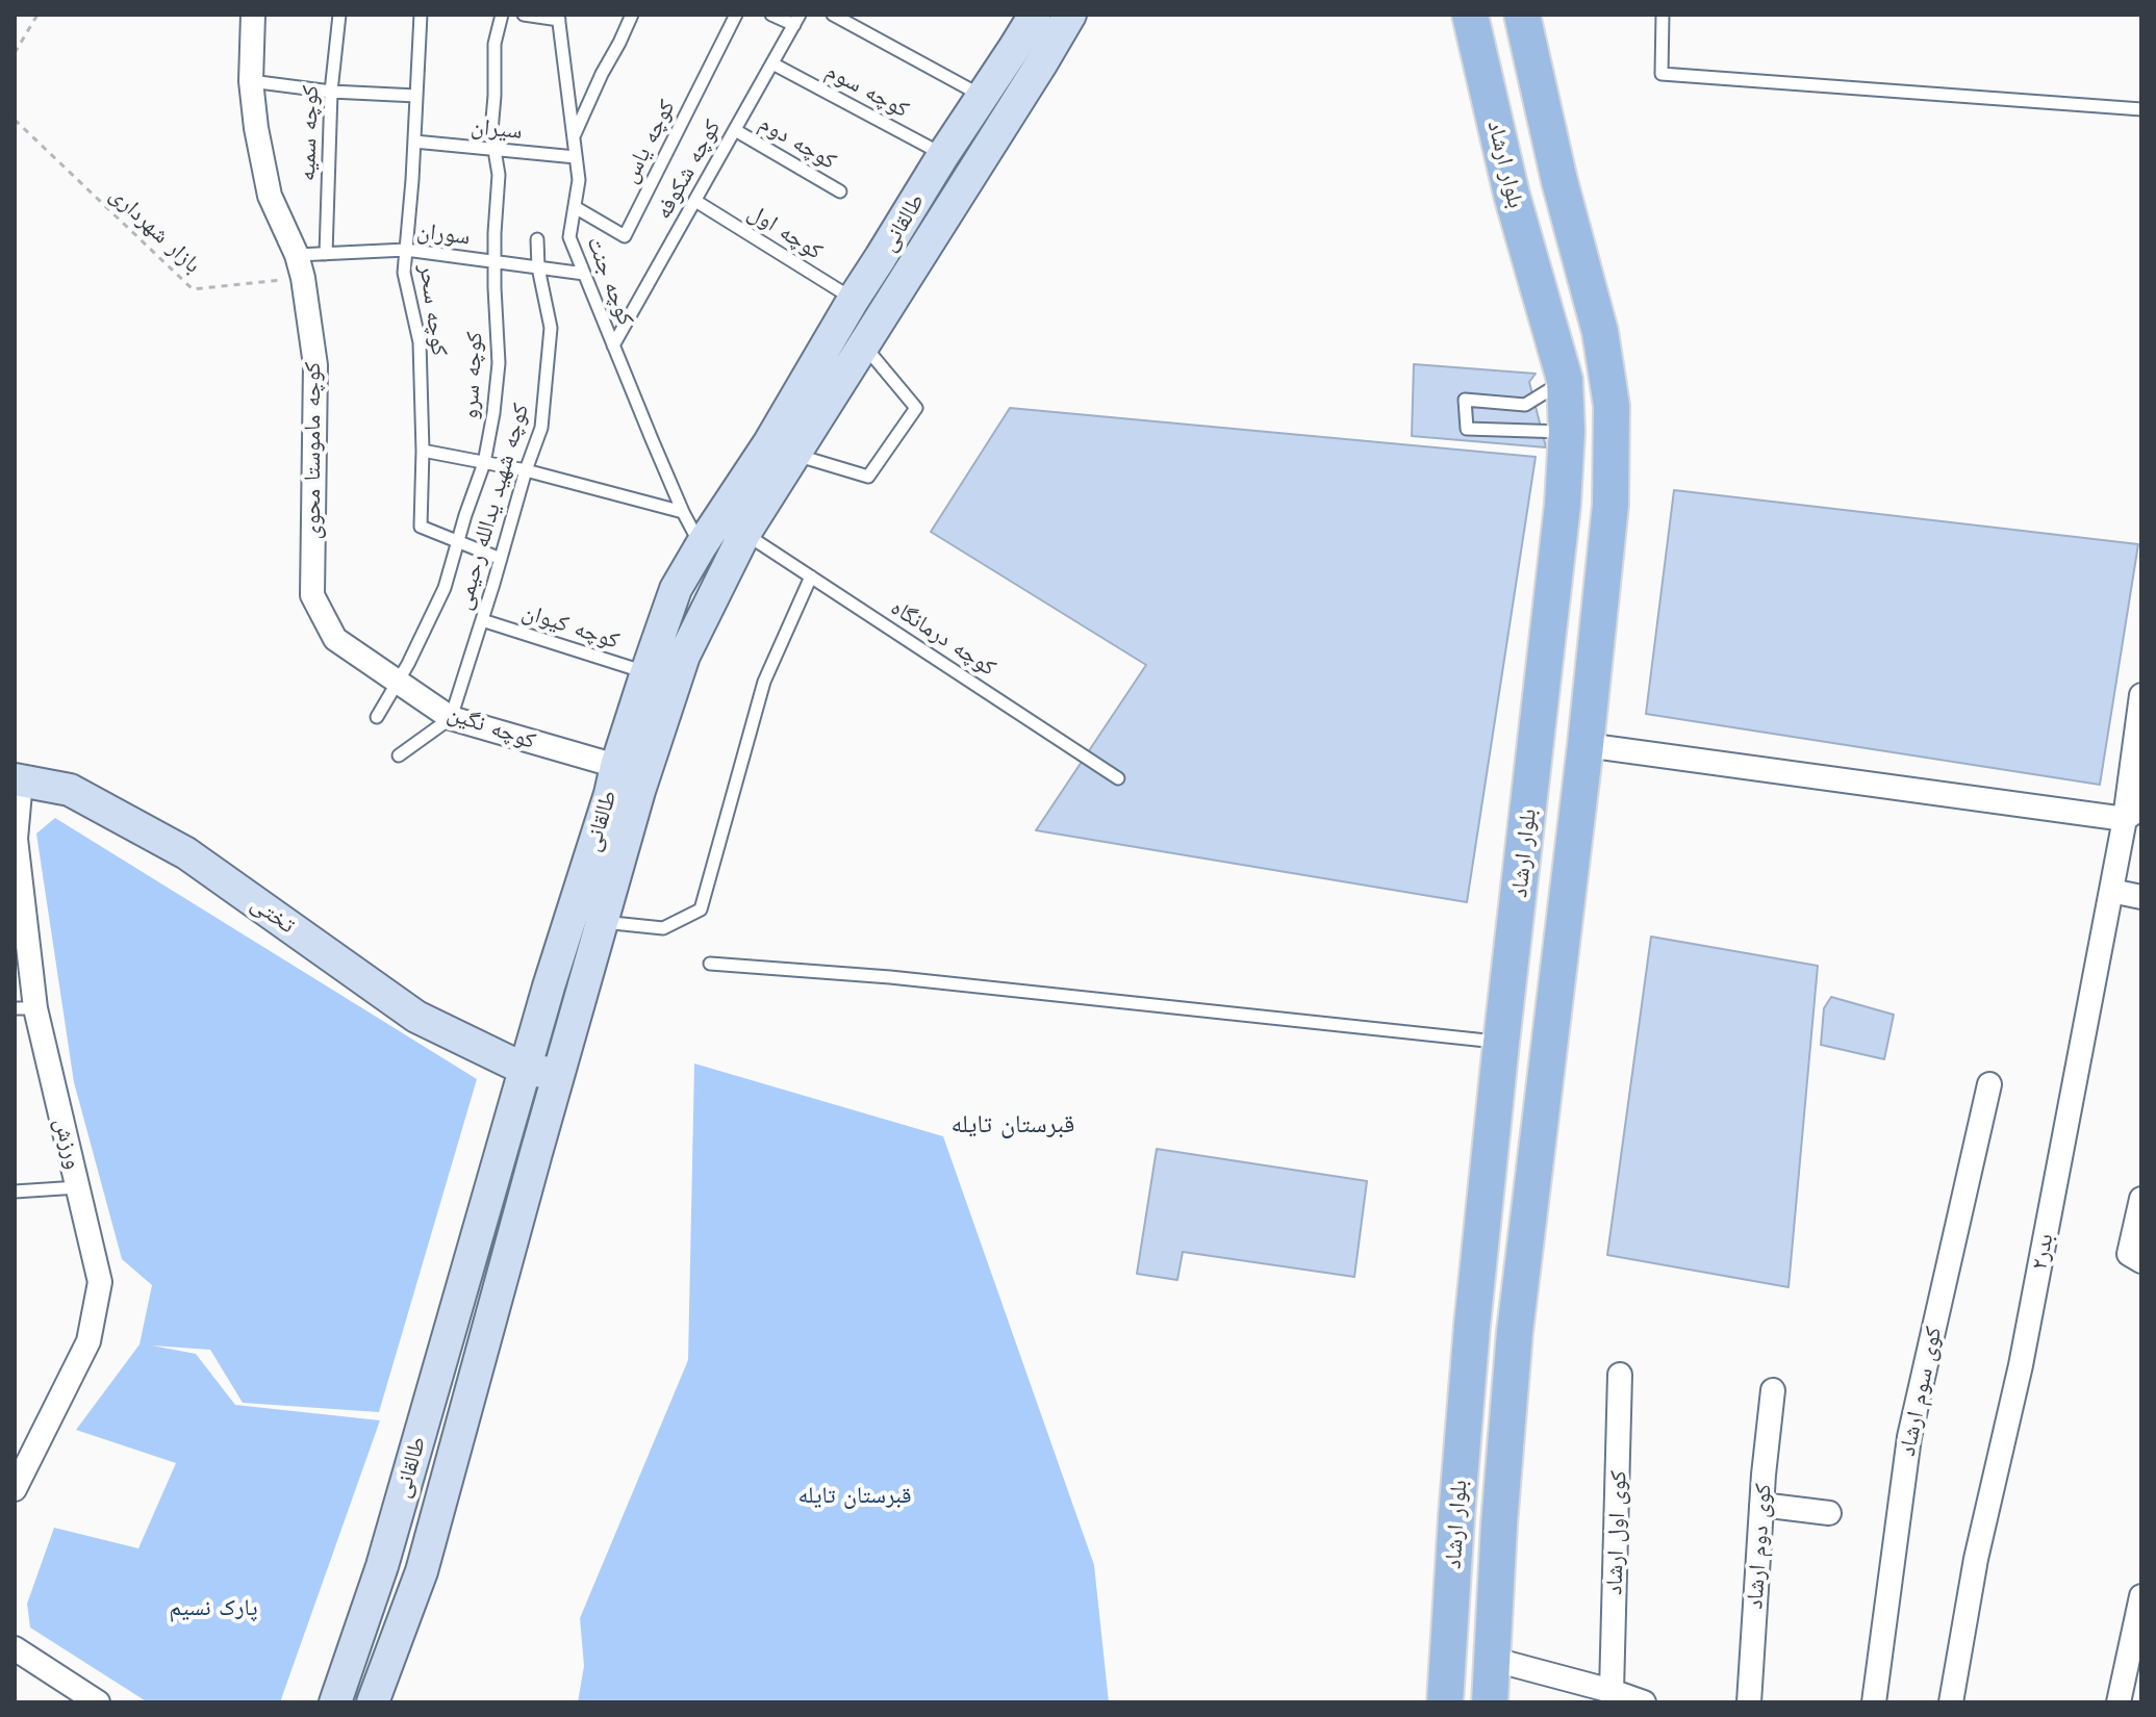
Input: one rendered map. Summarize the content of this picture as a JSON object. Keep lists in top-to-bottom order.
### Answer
{
  "streets": {
    "main road": ["بلوار ارشاد", "طالقانی", "تختی"],
    "street": [
      "کوچه ماموستا محوی",
      "کوچه نگین",
      "ورزش",
      "بدر۲",
      "کوی سوم ارشاد",
      "کوی اول ارشاد",
      "کوی دوم ارشاد"
    ],
    "lane": [
      "کوچه سوم",
      "سیران",
      "کوچه سمیه",
      "کوچه یاس",
      "کوچه دوم",
      "کوچه شکوفه",
      "کوچه اول",
      "سوران",
      "کوچه جنت",
      "کوچه سحر",
      "کوچه سرو",
      "کوچه شهید یدالله رحیمی",
      "کوچه کیوان",
      "کوچه درمانگاه"
    ],
    "path": ["بازار شهرداری"]
  },
  "crossings": [
    ["کوچه سوم", "کوچه شکوفه"],
    ["کوچه سوم", "طالقانی"],
    ["سیران", "کوچه جنت"],
    ["سیران", "کوچه سحر"],
    ["سیران", "کوچه سرو"],
    ["کوچه سمیه", "سوران"],
    ["کوچه یاس", "کوچه جنت"],
    ["کوچه دوم", "کوچه شکوفه"],
    ["کوچه شکوفه", "کوچه اول"],
    ["کوچه شکوفه", "کوچه جنت"],
    ["طالقانی", "کوچه اول"],
    ["طالقانی", "کوچه جنت"],
    ["طالقانی", "کوچه کیوان"],
    ["طالقانی", "کوچه درمانگاه"],
    ["طالقانی", "کوچه نگین"],
    ["طالقانی", "تختی"],
    ["بازار شهرداری", "سوران"],
    ["بازار شهرداری", "کوچه ماموستا محوی"],
    ["سوران", "کوچه جنت"],
    ["سوران", "کوچه سحر"],
    ["سوران", "کوچه سرو"],
    ["سوران", "کوچه ماموستا محوی"],
    ["سوران", "کوچه شهید یدالله رحیمی"],
    ["کوچه سحر", "کوچه سرو"],
    ["کوچه سحر", "کوچه شهید یدالله رحیمی"],
    ["کوچه سرو", "کوچه نگین"],
    ["کوچه ماموستا محوی", "کوچه نگین"],
    ["کوچه شهید یدالله رحیمی", "کوچه کیوان"],
    ["کوچه شهید یدالله رحیمی", "کوچه نگین"],
    ["تختی", "ورزش"]
  ],
  "districts": ["قبرستان تایله"],
  "parks": ["قبرستان تایله", "پارک نسیم"]
}
